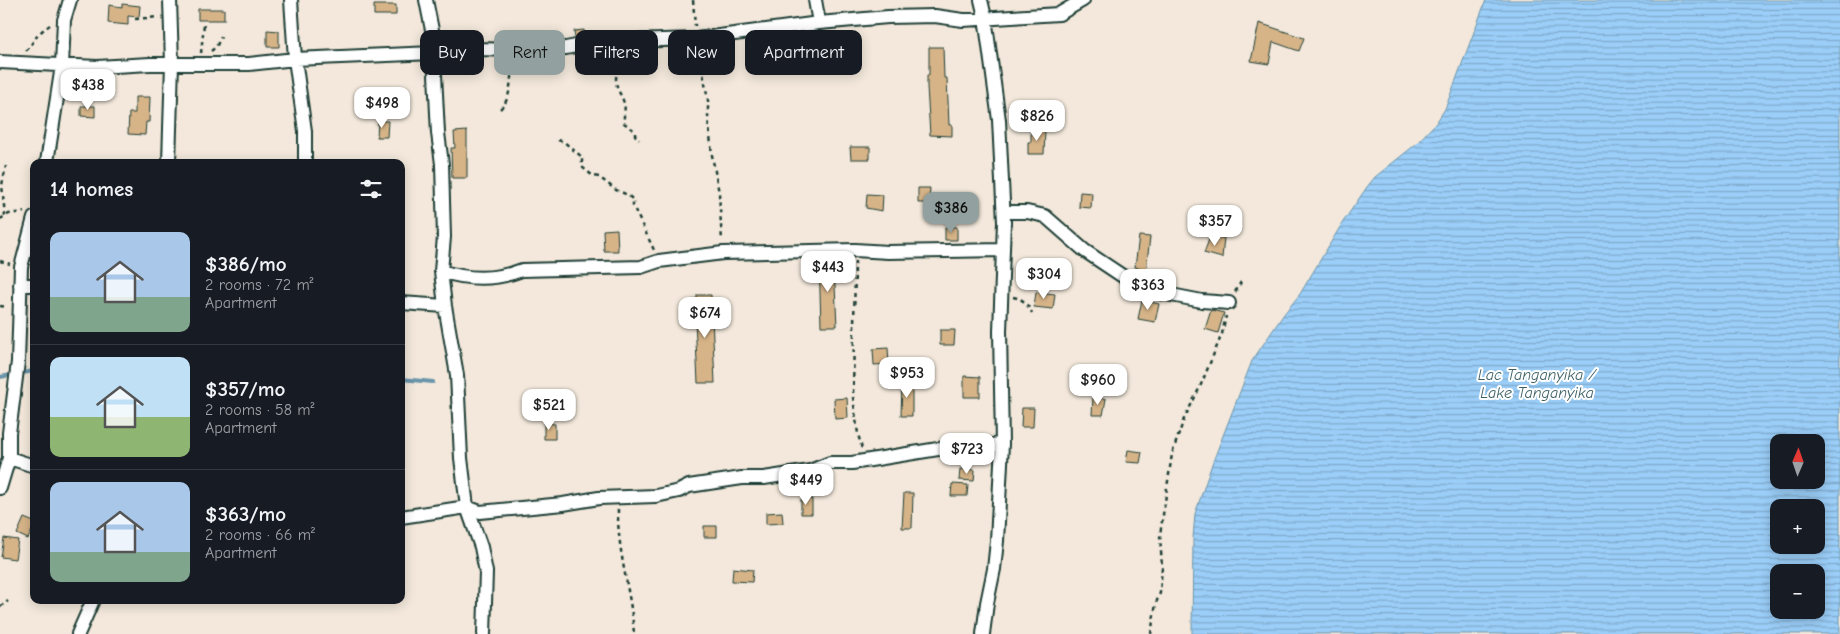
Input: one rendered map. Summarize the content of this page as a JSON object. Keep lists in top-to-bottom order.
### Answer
{
  "water": ["Lac Tanganyika / Lake Tanganyika"],
  "north": "top",
  "page": {
    "chip": [
      "Buy",
      "Rent",
      "Filters",
      "New",
      "Apartment"
    ],
    "price": [
      "$438",
      "$498",
      "$826",
      "$386",
      "$357",
      "$443",
      "$304",
      "$363",
      "$674",
      "$953",
      "$960",
      "$521",
      "$723",
      "$449"
    ],
    "heading": "14 homes",
    "list": [
      {
        "name": "$386/mo",
        "note": "2 rooms · 72 m² · Apartment"
      },
      {
        "name": "$357/mo",
        "note": "2 rooms · 58 m² · Apartment"
      },
      {
        "name": "$363/mo",
        "note": "2 rooms · 66 m² · Apartment"
      }
    ],
    "map_buttons": ["+", "−"]
  }
}
